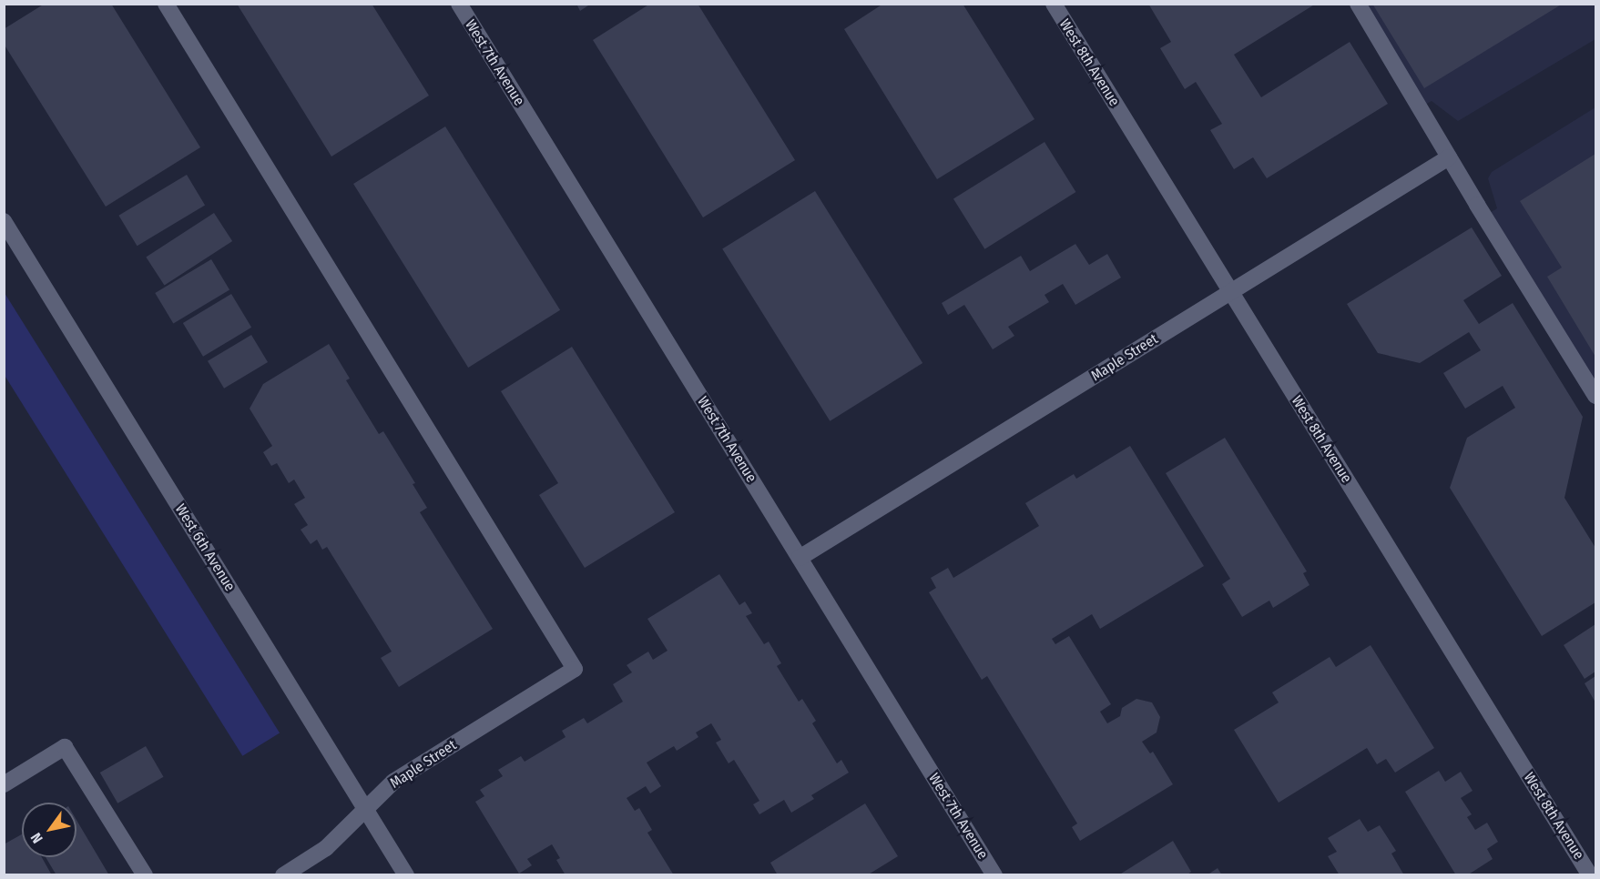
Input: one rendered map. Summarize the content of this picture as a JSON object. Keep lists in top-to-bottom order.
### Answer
{
  "streets": {
    "street": [
      "West 7th Avenue",
      "West 8th Avenue",
      "Maple Street",
      "West 6th Avenue"
    ]
  },
  "crossings": [
    ["West 7th Avenue", "Maple Street"],
    ["West 8th Avenue", "Maple Street"],
    ["Maple Street", "West 6th Avenue"]
  ],
  "north": "bottom left"
}
